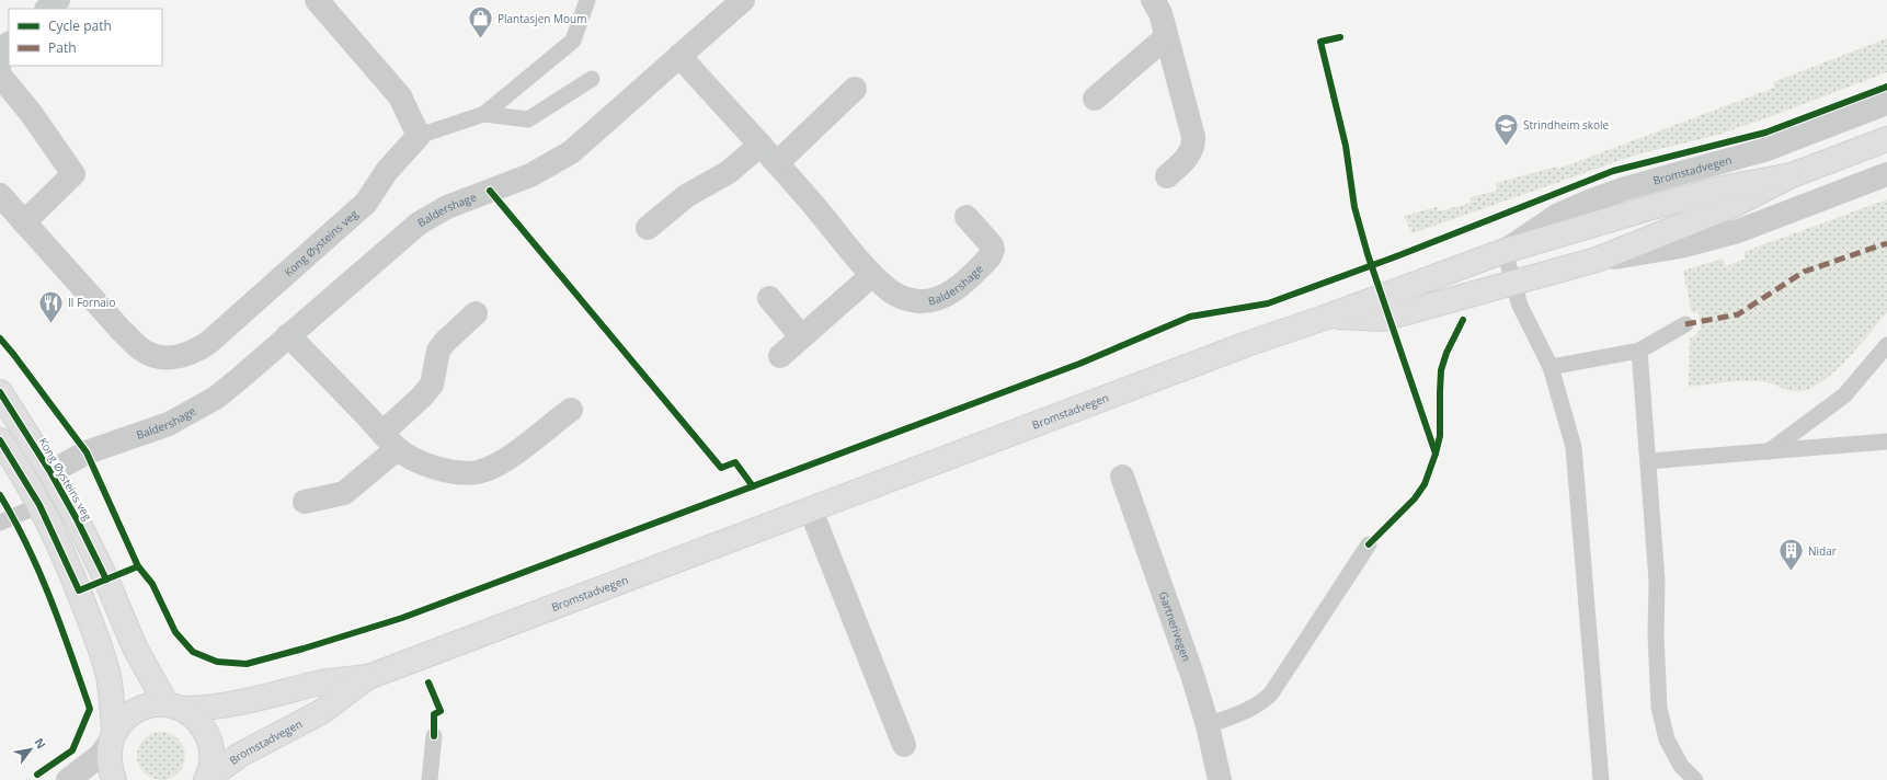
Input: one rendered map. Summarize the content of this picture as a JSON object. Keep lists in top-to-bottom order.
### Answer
{
  "streets": {
    "main road": ["Bromstadvegen", "Kong Øysteins veg"],
    "street": ["Baldershage", "Gartnerivegen"]
  },
  "crossings": [
    ["Bromstadvegen", "Kong Øysteins veg"],
    ["Baldershage", "Kong Øysteins veg"]
  ],
  "places": {
    "shop": ["Plantasjen Moum"],
    "school or university": ["Strindheim skole"],
    "restaurant": ["Il Fornaio"],
    "building": ["Nidar"]
  },
  "legend": ["Cycle path", "Path"],
  "north": "top right"
}
